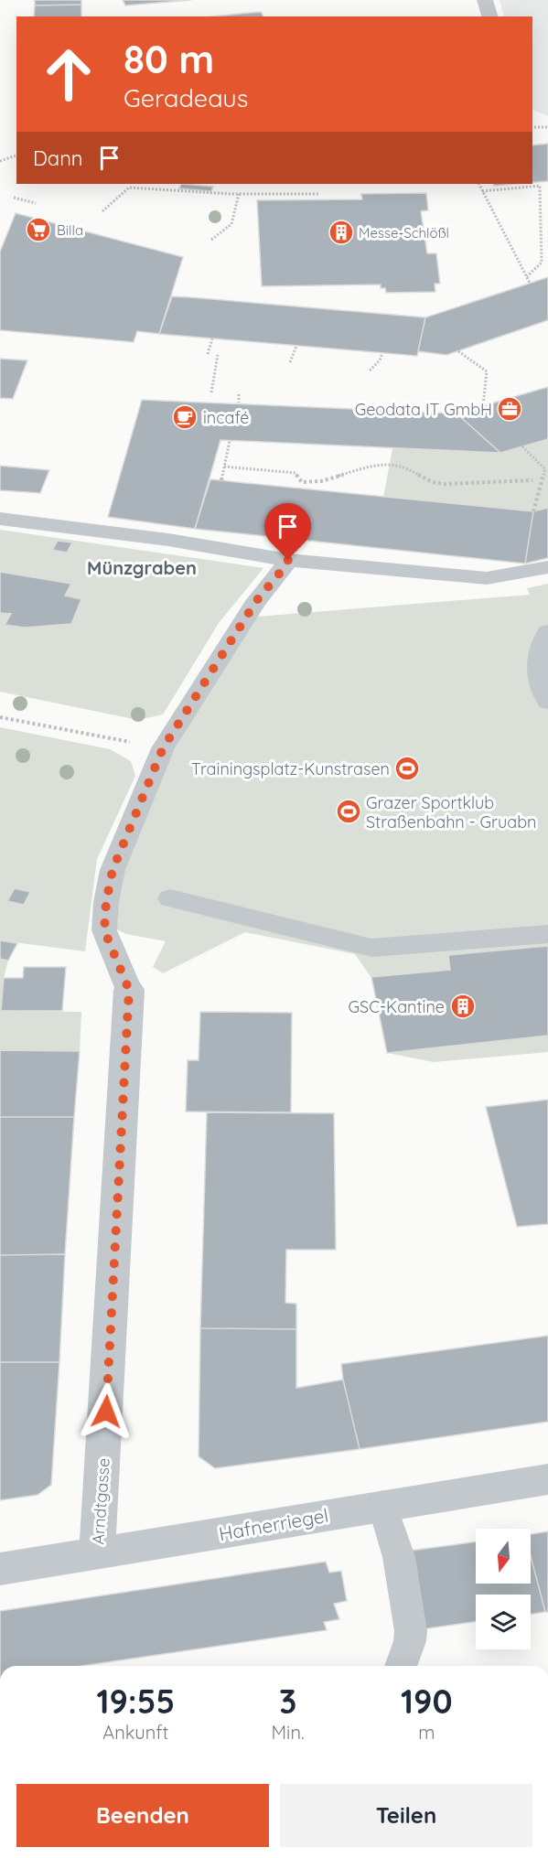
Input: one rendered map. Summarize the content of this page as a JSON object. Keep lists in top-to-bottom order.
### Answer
{
  "streets": {
    "street": ["Arndtgasse", "Hafnerriegel"]
  },
  "crossings": [
    ["Arndtgasse", "Hafnerriegel"]
  ],
  "districts": ["Münzgraben"],
  "places": {
    "supermarket": ["Billa"],
    "building": ["Messe-Schlößl", "GSC-Kantine"],
    "office": ["Geodata IT GmbH"],
    "cafe": ["incafé"],
    "sports": ["Trainingsplatz-Kunstrasen", "Grazer Sportklub Straßenbahn - Gruabn"]
  },
  "north": "bottom",
  "page": {
    "turn": ["80 m", "Geradeaus"],
    "then": "Dann",
    "eta": [
      "19:55",
      "Ankunft",
      "3",
      "Min.",
      "190",
      "m"
    ],
    "buttons": ["Beenden", "Teilen"]
  }
}
